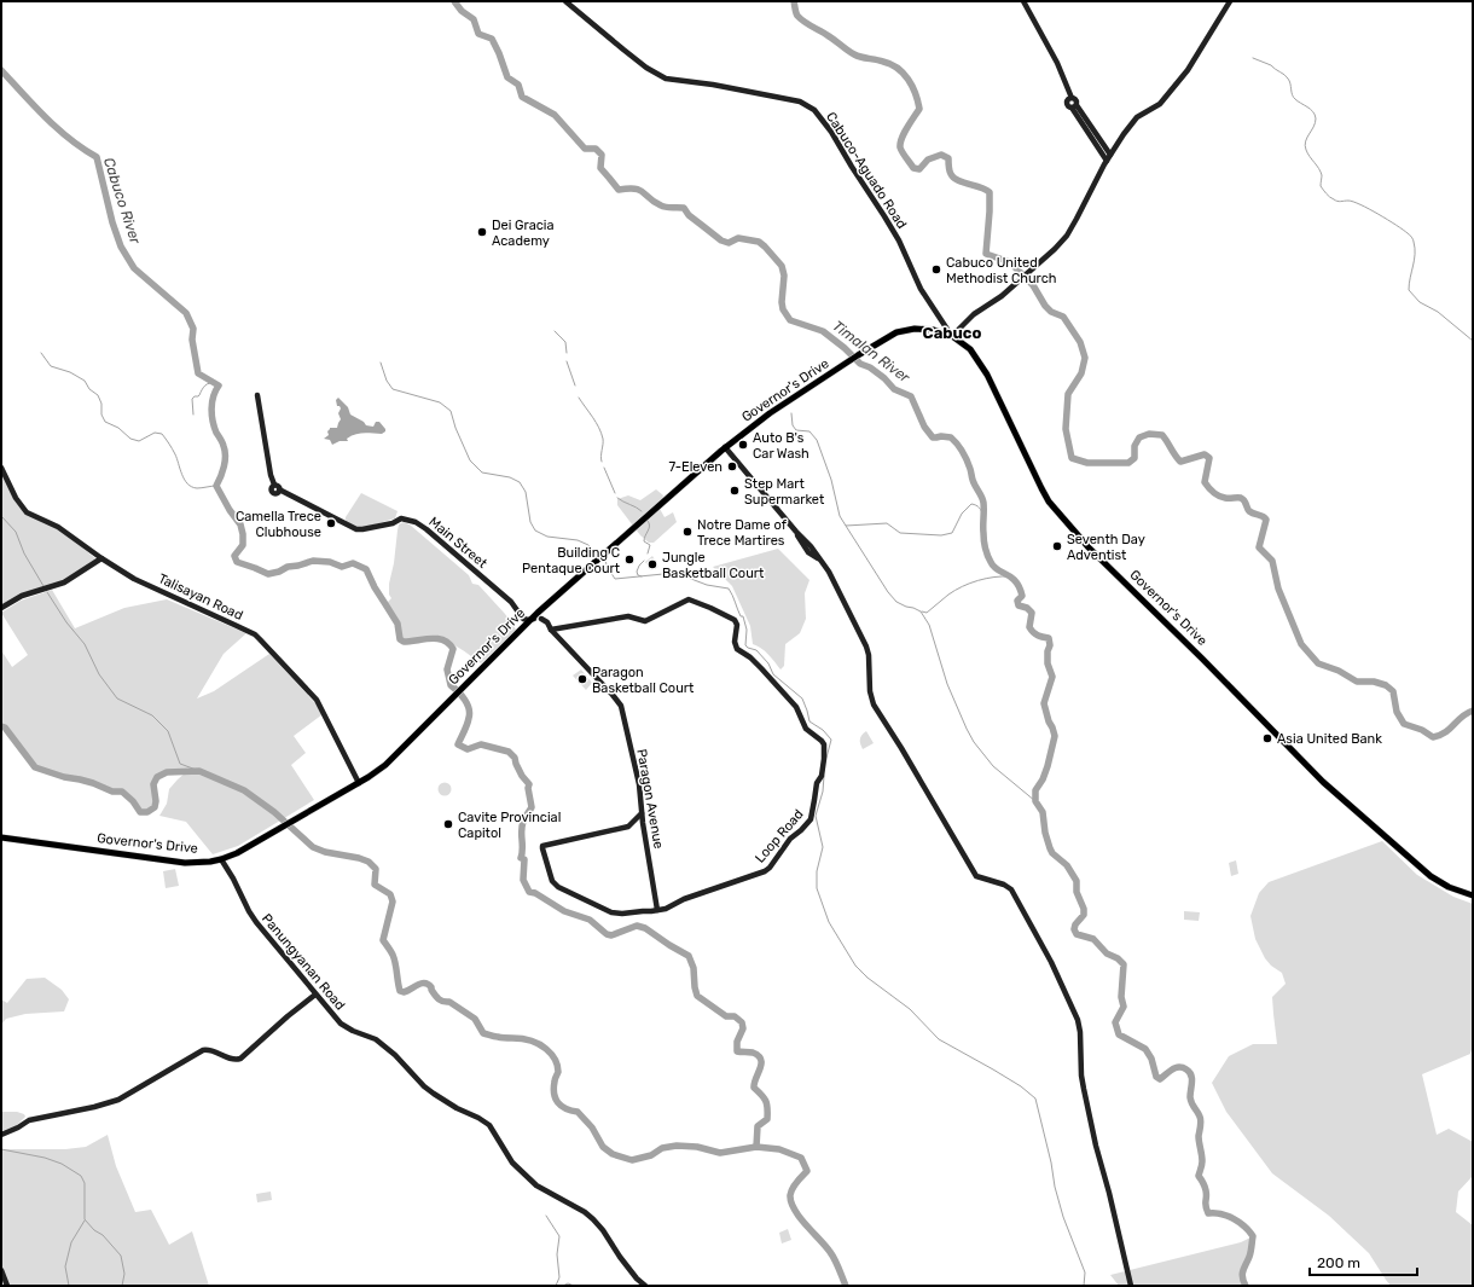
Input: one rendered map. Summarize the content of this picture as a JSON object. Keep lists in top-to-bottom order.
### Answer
{
  "streets": {
    "main road": ["Governor's Drive"],
    "street": [
      "Cabuco-Aguado Road",
      "Main Street",
      "Talisayan Road",
      "Paragon Avenue",
      "Loop Road",
      "Panungyanan Road"
    ]
  },
  "crossings": [
    ["Cabuco-Aguado Road", "Governor's Drive"],
    ["Governor's Drive", "Talisayan Road"],
    ["Governor's Drive", "Paragon Avenue"],
    ["Governor's Drive", "Panungyanan Road"],
    ["Paragon Avenue", "Loop Road"]
  ],
  "districts": ["Cabuco"],
  "water": ["Cabuco River", "Timalan River"],
  "places": [
    "Dei Gracia Academy",
    "Cabuco United Methodist Church",
    "Auto B's Car Wash",
    "7-Eleven",
    "Step Mart Supermarket",
    "Camella Trece Clubhouse",
    "Notre Dame of Trece Martires",
    "Seventh Day Adventist",
    "Building C Pentaque Court",
    "Jungle Basketball Court",
    "Paragon Basketball Court",
    "Asia United Bank",
    "Cavite Provincial Capitol"
  ],
  "scale_bar": "200 m"
}
